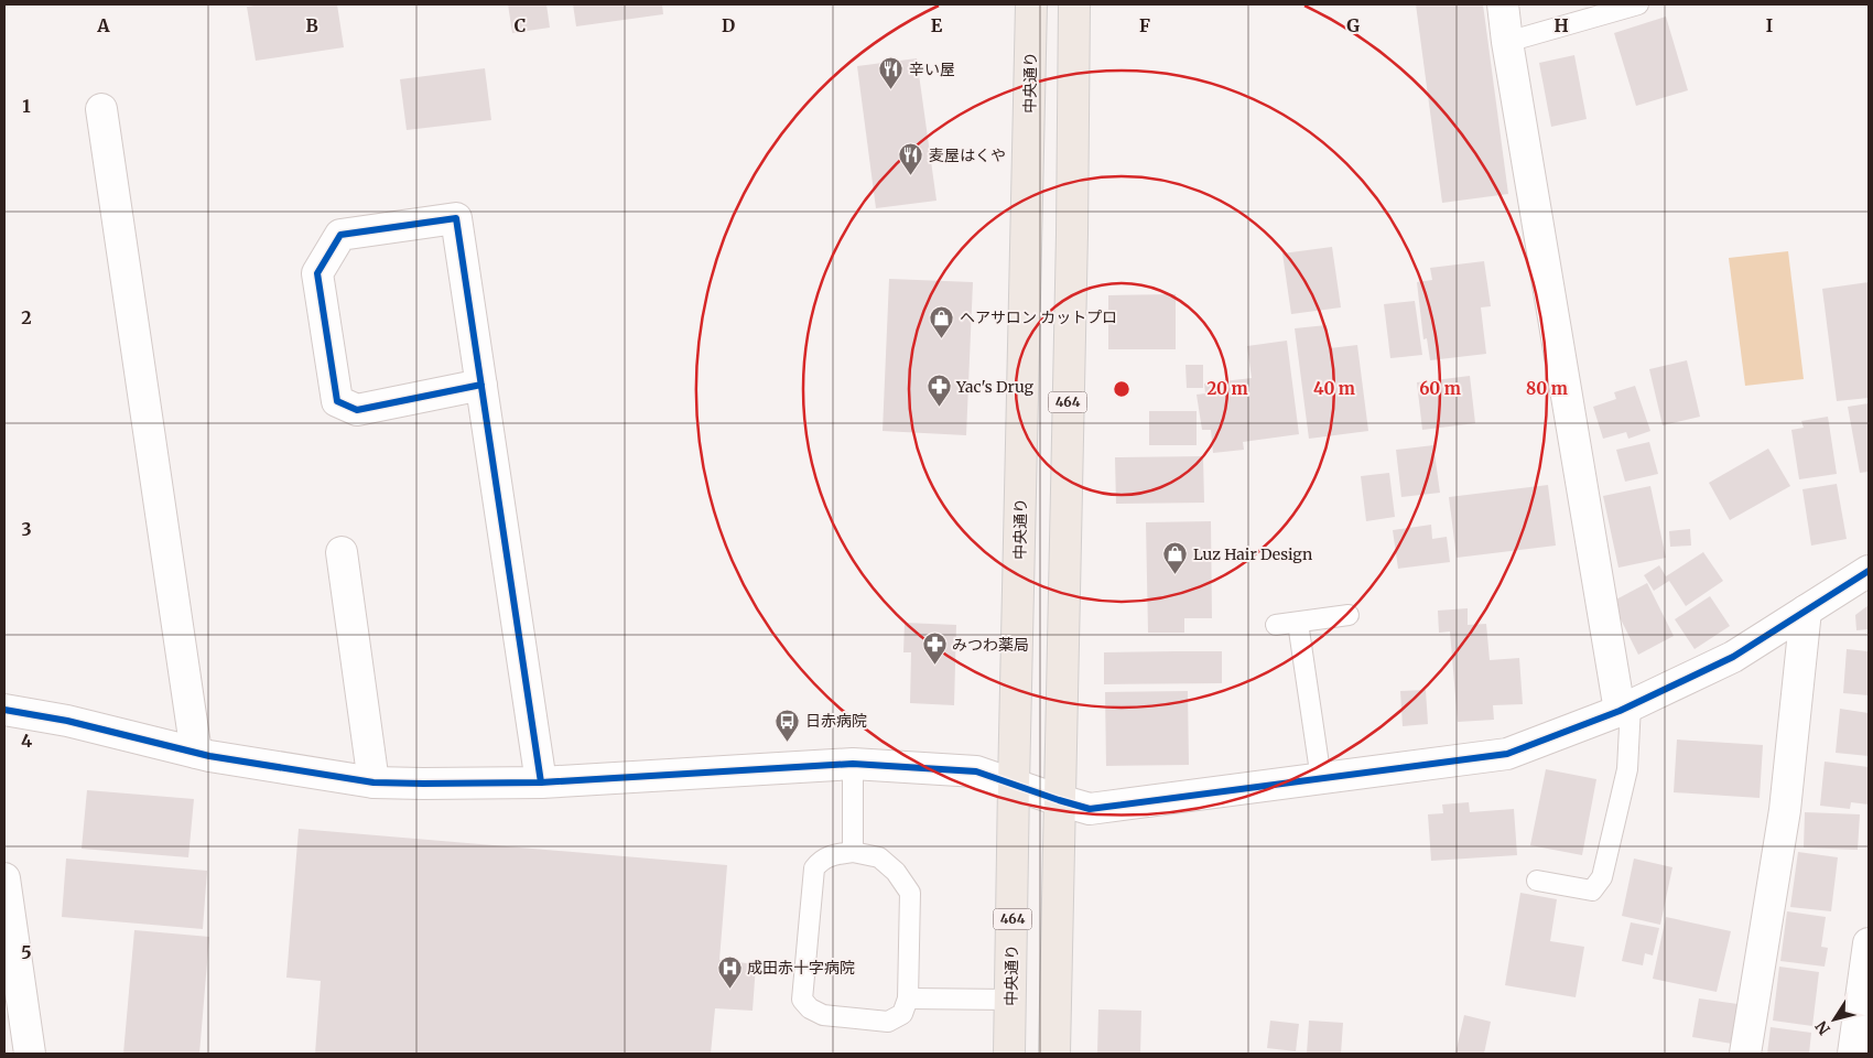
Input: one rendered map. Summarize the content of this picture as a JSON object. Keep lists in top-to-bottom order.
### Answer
{
  "streets": {
    "highway": ["中央通り", "464"]
  },
  "places": {
    "restaurant": ["辛い屋", "麦屋はくや"],
    "shop": ["ヘアサロン カットプロ", "Luz Hair Design"],
    "pharmacy": ["Yac's Drug", "みつわ薬局"],
    "bus stop": ["日赤病院"],
    "hospital": ["成田赤十字病院"]
  },
  "north": "bottom left",
  "grid": {
    "columns": [
      "A",
      "B",
      "C",
      "D",
      "E",
      "F",
      "G",
      "H",
      "I"
    ],
    "rows": [
      "1",
      "2",
      "3",
      "4",
      "5"
    ]
  },
  "rings": [
    "20 m",
    "40 m",
    "60 m",
    "80 m"
  ]
}
